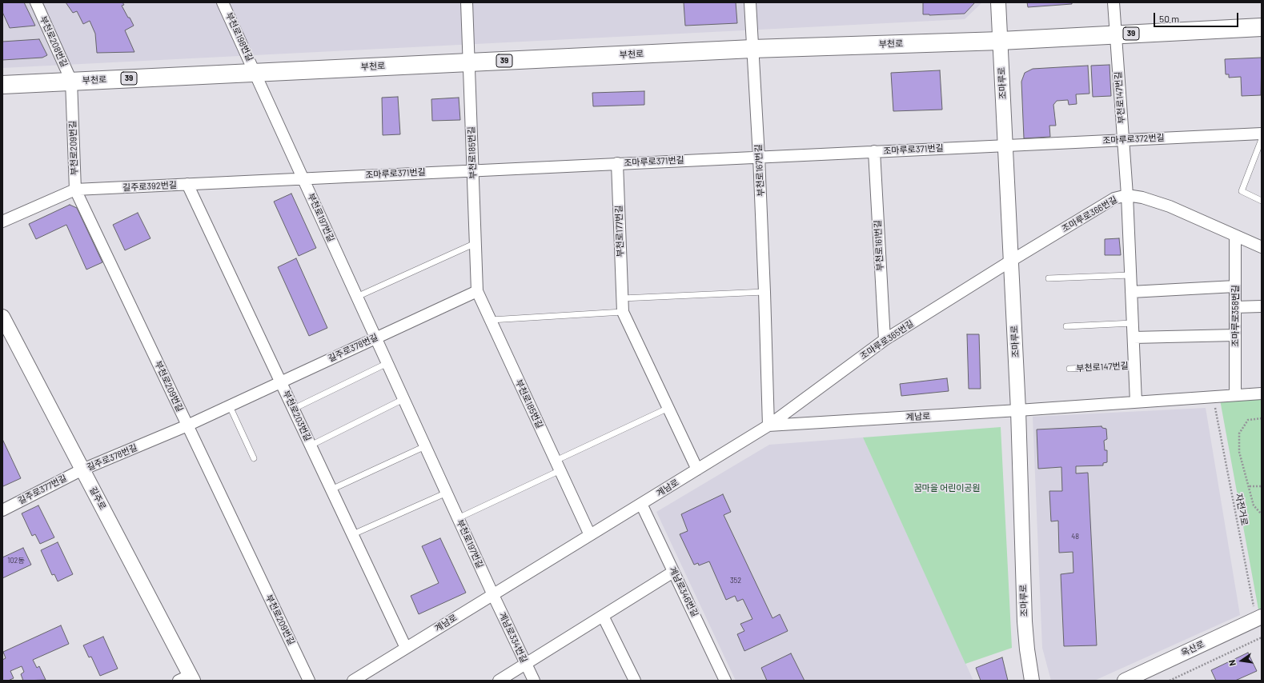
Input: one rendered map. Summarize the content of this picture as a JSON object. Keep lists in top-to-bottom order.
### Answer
{
  "streets": {
    "main road": ["39", "부천로"],
    "street": [
      "부천로198번길",
      "부천로208번길",
      "조마루로",
      "부천로147번길",
      "조마루로372번길",
      "부천로209번길",
      "조마루로371번길",
      "부천로185번길",
      "부천로167번길",
      "길주로392번길",
      "조마루로366번길",
      "부천로197번길",
      "부천로177번길",
      "부천로161번길",
      "조마루로358번길",
      "조마루로365번길",
      "길주로378번길",
      "부천로203번길",
      "계남로",
      "길주로377번길",
      "길주로",
      "계남로346번길",
      "계남로334번길",
      "옥산로"
    ],
    "path": ["자전거로"]
  },
  "crossings": [
    ["부천로198번길", "부천로"],
    ["부천로198번길", "부천로197번길"],
    ["부천로208번길", "부천로"],
    ["부천로208번길", "부천로209번길"],
    ["부천로", "조마루로"],
    ["부천로", "부천로147번길"],
    ["부천로", "부천로209번길"],
    ["부천로", "부천로185번길"],
    ["부천로", "부천로167번길"],
    ["부천로", "부천로197번길"],
    ["조마루로", "조마루로372번길"],
    ["조마루로", "조마루로371번길"],
    ["조마루로", "조마루로366번길"],
    ["조마루로", "조마루로365번길"],
    ["조마루로", "계남로"],
    ["부천로147번길", "조마루로372번길"],
    ["부천로147번길", "조마루로366번길"],
    ["부천로147번길", "계남로"],
    ["조마루로372번길", "조마루로371번길"],
    ["부천로209번길", "길주로392번길"],
    ["부천로209번길", "길주로378번길"],
    ["조마루로371번길", "부천로185번길"],
    ["조마루로371번길", "부천로167번길"],
    ["조마루로371번길", "길주로392번길"],
    ["조마루로371번길", "부천로197번길"],
    ["조마루로371번길", "부천로177번길"],
    ["조마루로371번길", "부천로161번길"],
    ["부천로185번길", "길주로378번길"],
    ["부천로185번길", "계남로"],
    ["부천로167번길", "조마루로365번길"],
    ["부천로167번길", "계남로"],
    ["길주로392번길", "부천로197번길"],
    ["길주로392번길", "부천로203번길"],
    ["조마루로366번길", "조마루로358번길"],
    ["조마루로366번길", "조마루로365번길"],
    ["부천로197번길", "길주로378번길"],
    ["부천로197번길", "계남로"],
    ["부천로197번길", "계남로334번길"],
    ["부천로177번길", "계남로"],
    ["부천로161번길", "조마루로365번길"],
    ["조마루로358번길", "계남로"],
    ["조마루로365번길", "계남로"],
    ["길주로378번길", "부천로203번길"],
    ["길주로378번길", "길주로377번길"],
    ["길주로378번길", "길주로"],
    ["부천로203번길", "계남로"],
    ["계남로", "자전거로"],
    ["계남로", "계남로346번길"],
    ["계남로", "계남로334번길"],
    ["길주로377번길", "길주로"],
    ["자전거로", "옥산로"]
  ],
  "parks": ["꿈마을 어린이공원"],
  "house_numbers": ["48", "102동", "352"],
  "scale_bar": "50 m",
  "north": "left"
}
